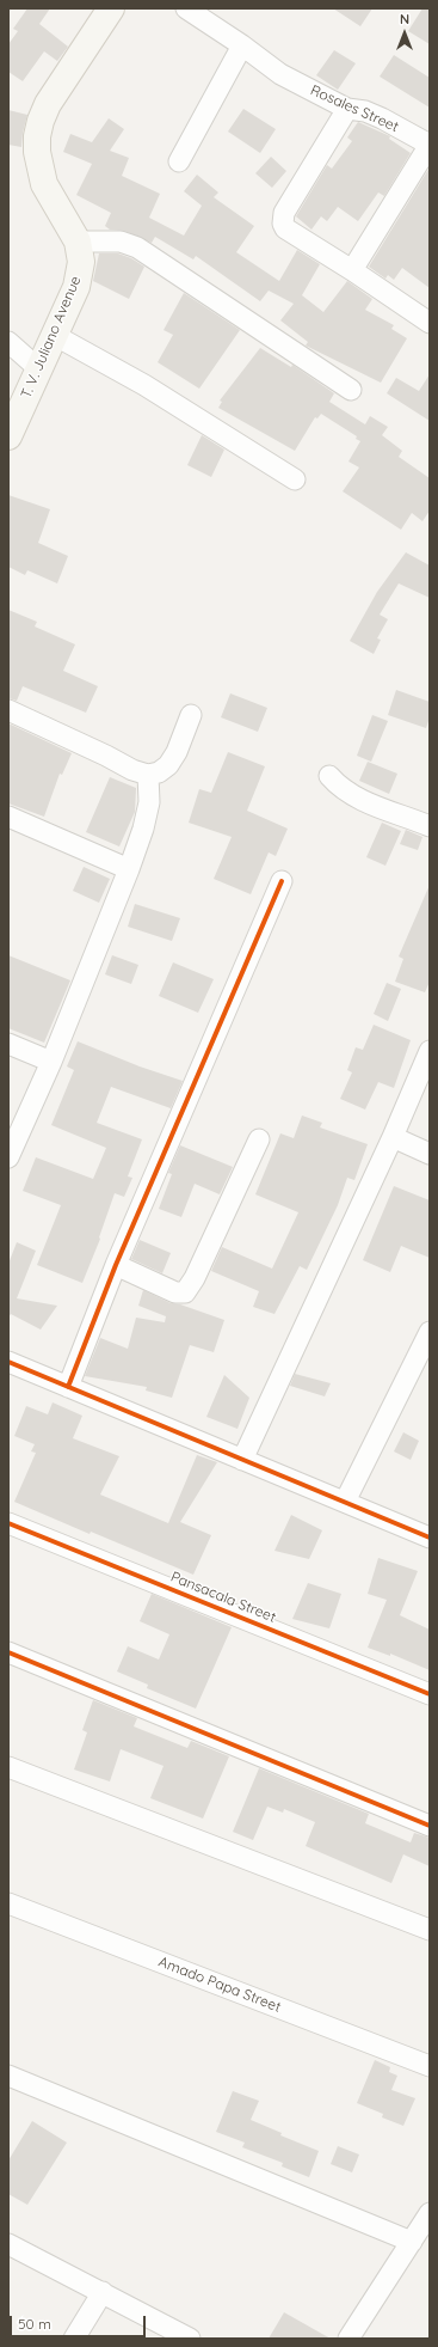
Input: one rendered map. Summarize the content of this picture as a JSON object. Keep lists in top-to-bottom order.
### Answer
{
  "streets": {
    "main road": ["T. V. Juliano Avenue"],
    "street": ["Rosales Street", "Pansacala Street", "Amado Papa Street"]
  },
  "scale_bar": "50 m",
  "north": "top"
}
